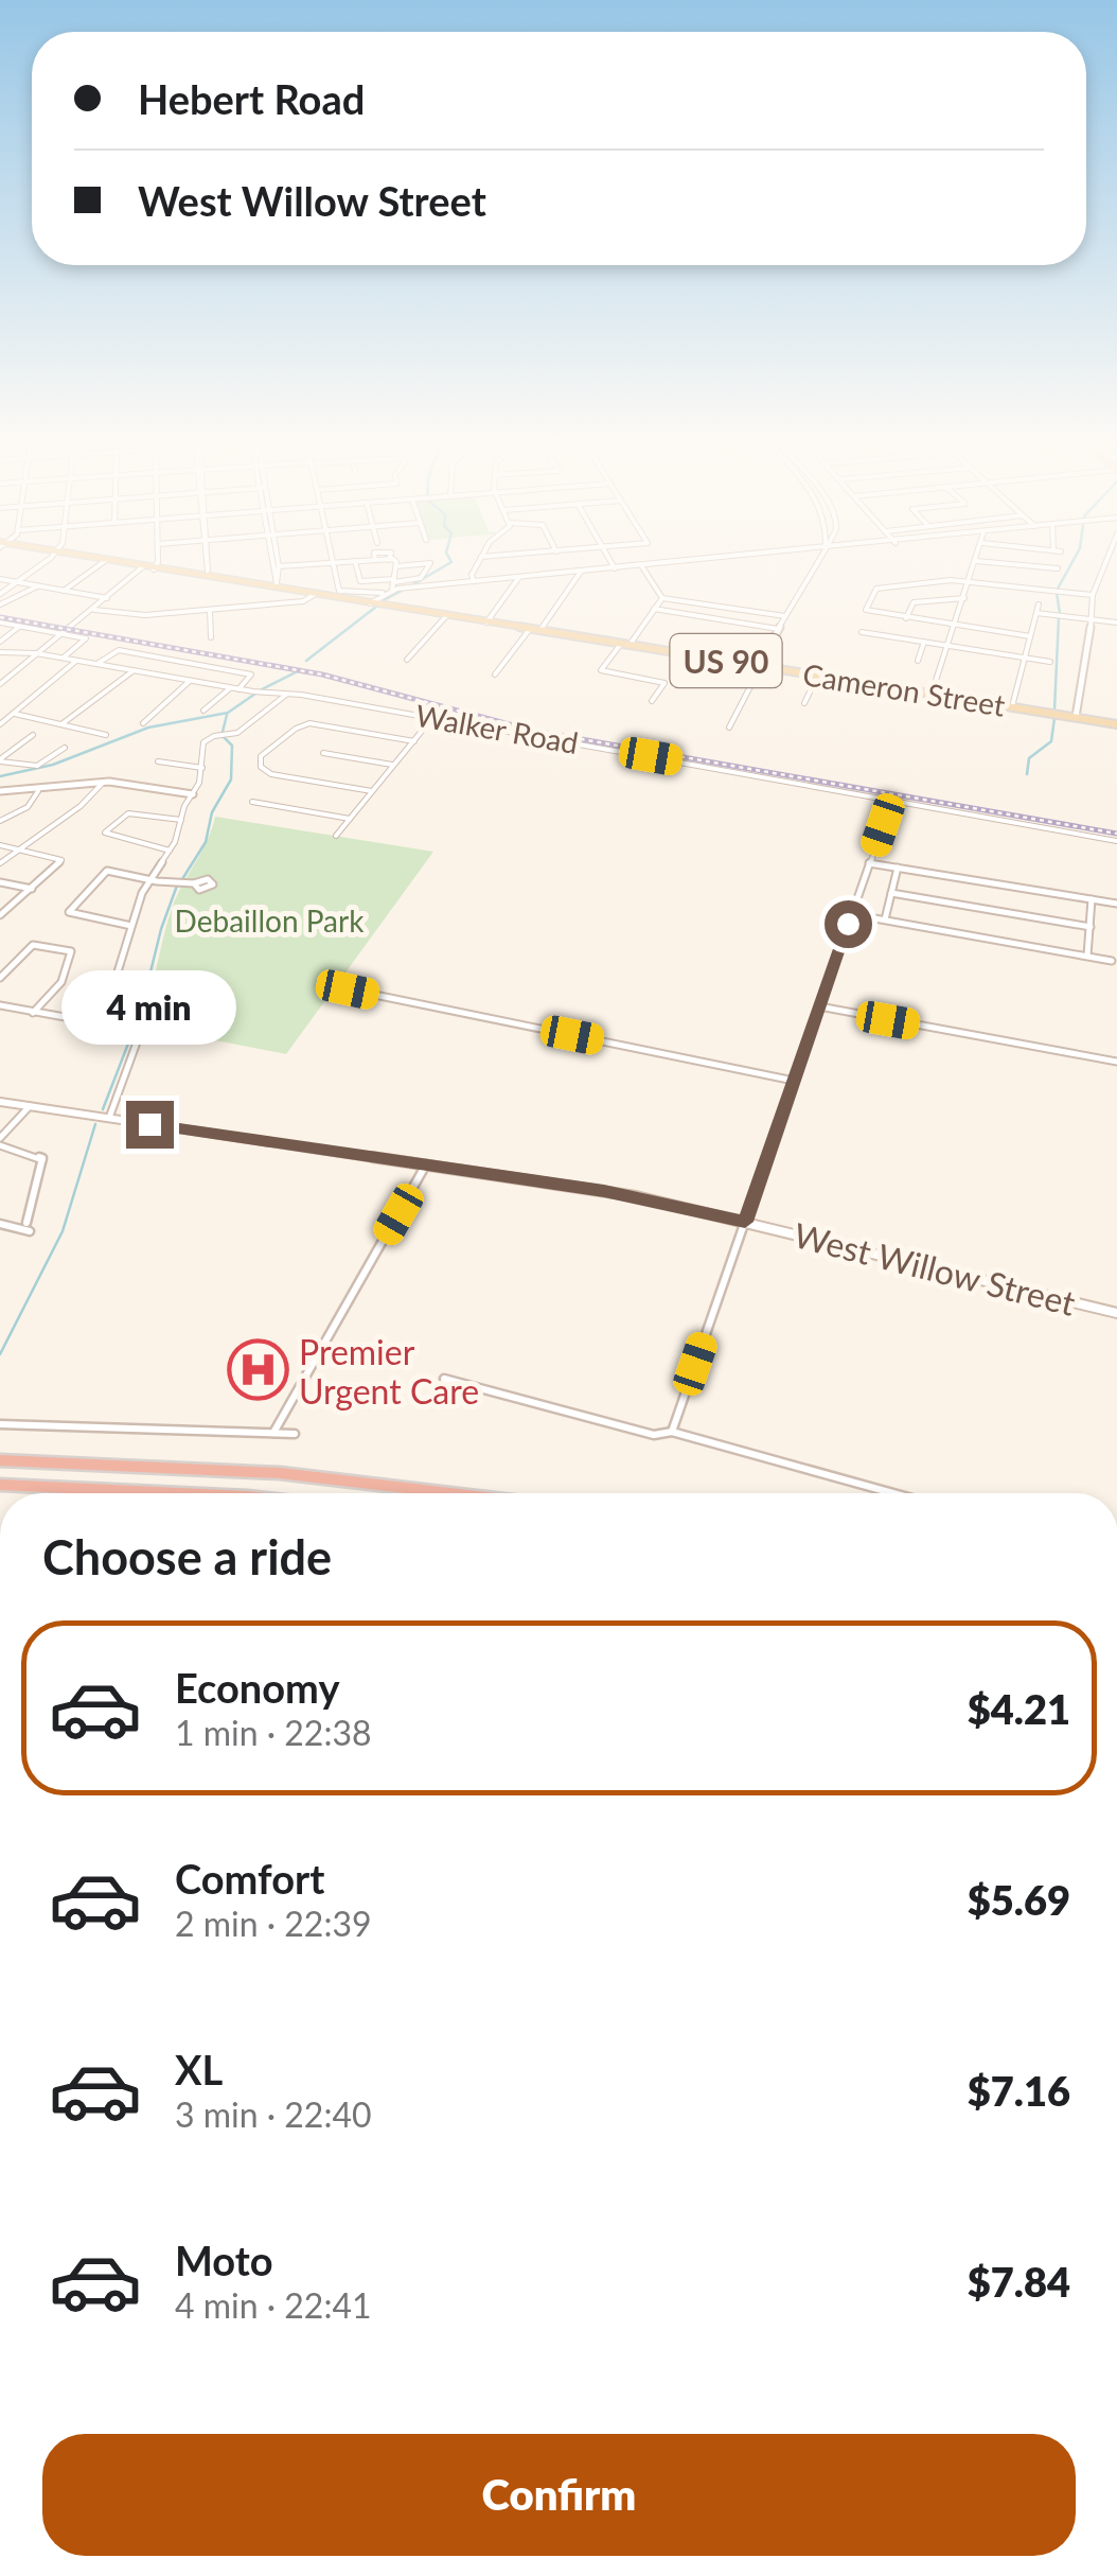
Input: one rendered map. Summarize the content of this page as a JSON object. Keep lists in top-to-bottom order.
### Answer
{
  "streets": {
    "main road": ["US 90", "Cameron Street"],
    "street": ["Walker Road", "West Willow Street"]
  },
  "parks": ["Debaillon Park"],
  "places": {
    "hospital": ["Premier Urgent Care"]
  },
  "page": {
    "banner": ["Hebert Road", "West Willow Street"],
    "bubble": "4 min",
    "heading": "Choose a ride",
    "list": [
      {
        "name": "Economy",
        "note": "1 min · 22:38",
        "value": "$4.21"
      },
      {
        "name": "Comfort",
        "note": "2 min · 22:39",
        "value": "$5.69"
      },
      {
        "name": "XL",
        "note": "3 min · 22:40",
        "value": "$7.16"
      },
      {
        "name": "Moto",
        "note": "4 min · 22:41",
        "value": "$7.84"
      }
    ],
    "buttons": "Confirm"
  }
}
